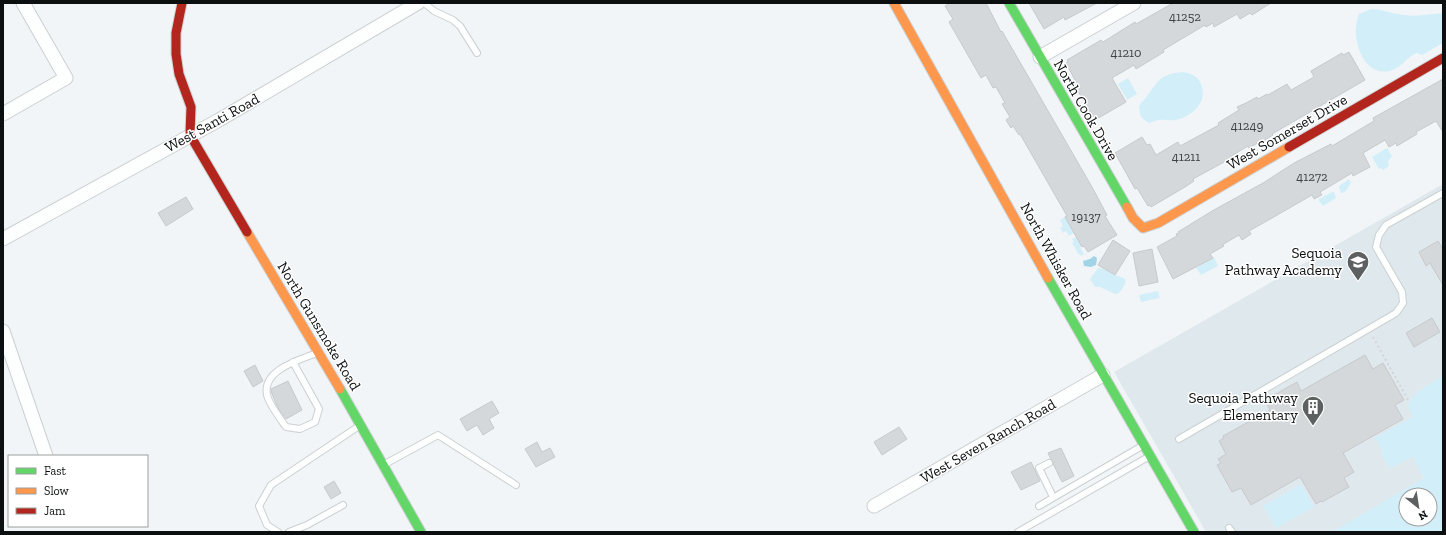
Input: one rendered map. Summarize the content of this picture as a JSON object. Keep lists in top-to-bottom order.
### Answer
{
  "streets": {
    "street": [
      "North Cook Drive",
      "West Santi Road",
      "West Somerset Drive",
      "North Whisker Road",
      "North Gunsmoke Road",
      "West Seven Ranch Road"
    ]
  },
  "crossings": [
    ["North Cook Drive", "West Somerset Drive"],
    ["West Santi Road", "North Gunsmoke Road"],
    ["North Whisker Road", "West Seven Ranch Road"]
  ],
  "places": {
    "school or university": ["Sequoia Pathway Academy"],
    "building": ["Sequoia Pathway Elementary"]
  },
  "house_numbers": [
    "41252",
    "41210",
    "41249",
    "41211",
    "41272",
    "19137"
  ],
  "legend": ["Fast", "Slow", "Jam"],
  "north": "bottom right"
}
